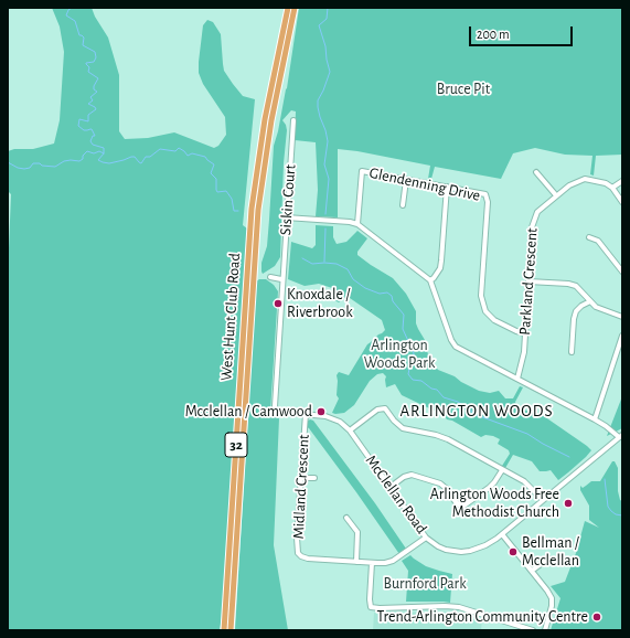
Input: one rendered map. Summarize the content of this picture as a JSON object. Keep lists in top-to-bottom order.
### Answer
{
  "streets": {
    "main road": ["West Hunt Club Road", "32"],
    "street": [
      "Glendenning Drive",
      "Siskin Court",
      "Parkland Crescent",
      "Midland Crescent",
      "McClellan Road"
    ]
  },
  "crossings": [
    ["Glendenning Drive", "Parkland Crescent"],
    ["Siskin Court", "McClellan Road"],
    ["Midland Crescent", "McClellan Road"]
  ],
  "districts": ["ARLINGTON WOODS"],
  "parks": ["Bruce Pit", "Arlington Woods Park", "Burnford Park"],
  "places": [
    "Knoxdale / Riverbrook",
    "Mcclellan / Camwood",
    "Arlington Woods Free Methodist Church",
    "Bellman / Mcclellan",
    "Trend-Arlington Community Centre"
  ],
  "scale_bar": "200 m"
}
